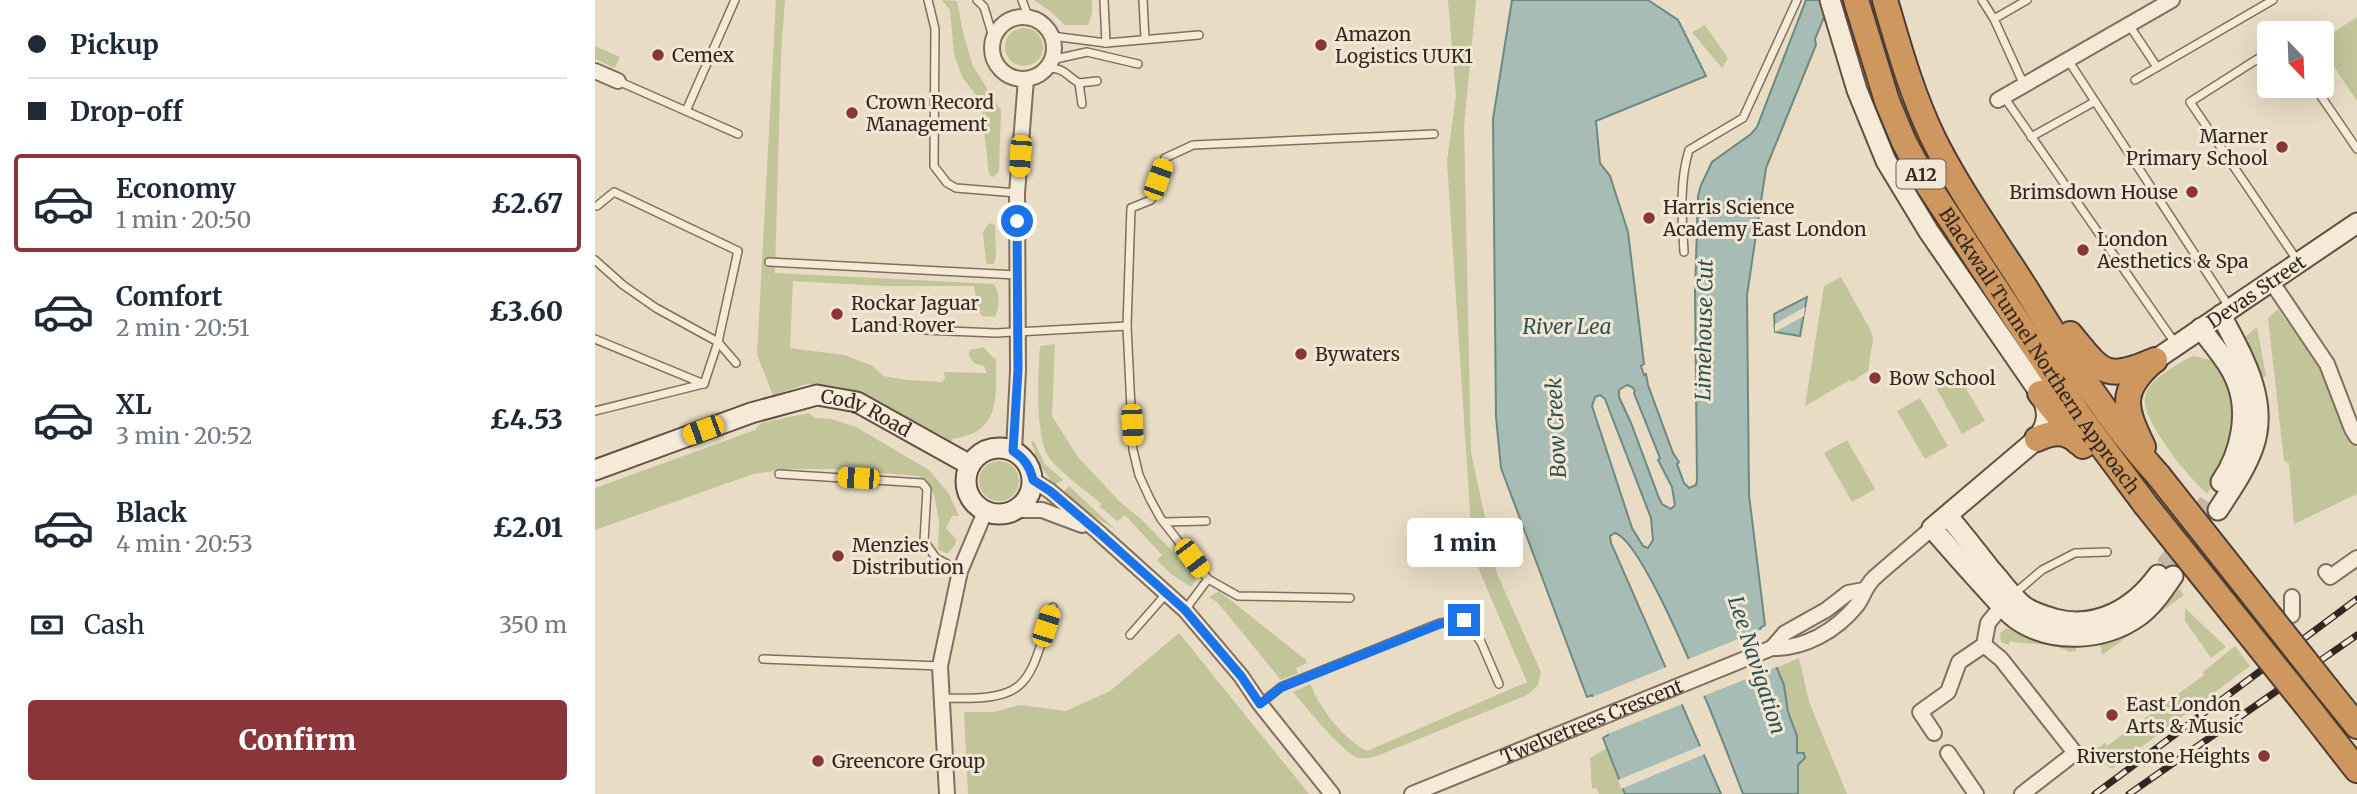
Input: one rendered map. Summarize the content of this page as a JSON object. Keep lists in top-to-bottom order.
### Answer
{
  "streets": {
    "highway": ["A12", "Blackwall Tunnel Northern Approach"],
    "street": ["Devas Street", "Cody Road", "Twelvetrees Crescent"]
  },
  "water": [
    "River Lea",
    "Limehouse Cut",
    "Bow Creek",
    "Lee Navigation"
  ],
  "places": [
    "Amazon Logistics UUK1",
    "Cemex",
    "Crown Record Management",
    "Marner Primary School",
    "Brimsdown House",
    "Harris Science Academy East London",
    "London Aesthetics & Spa",
    "Rockar Jaguar Land Rover",
    "Bywaters",
    "Bow School",
    "Menzies Distribution",
    "East London Arts & Music",
    "Riverstone Heights",
    "Greencore Group"
  ],
  "north": "bottom right",
  "page": {
    "banner": ["Pickup", "Drop-off"],
    "list": [
      {
        "name": "Economy",
        "note": "1 min · 20:50",
        "value": "£2.67"
      },
      {
        "name": "Comfort",
        "note": "2 min · 20:51",
        "value": "£3.60"
      },
      {
        "name": "XL",
        "note": "3 min · 20:52",
        "value": "£4.53"
      },
      {
        "name": "Black",
        "note": "4 min · 20:53",
        "value": "£2.01"
      }
    ],
    "bubble": "1 min",
    "pay": ["Cash", "350 m"],
    "buttons": "Confirm"
  }
}
